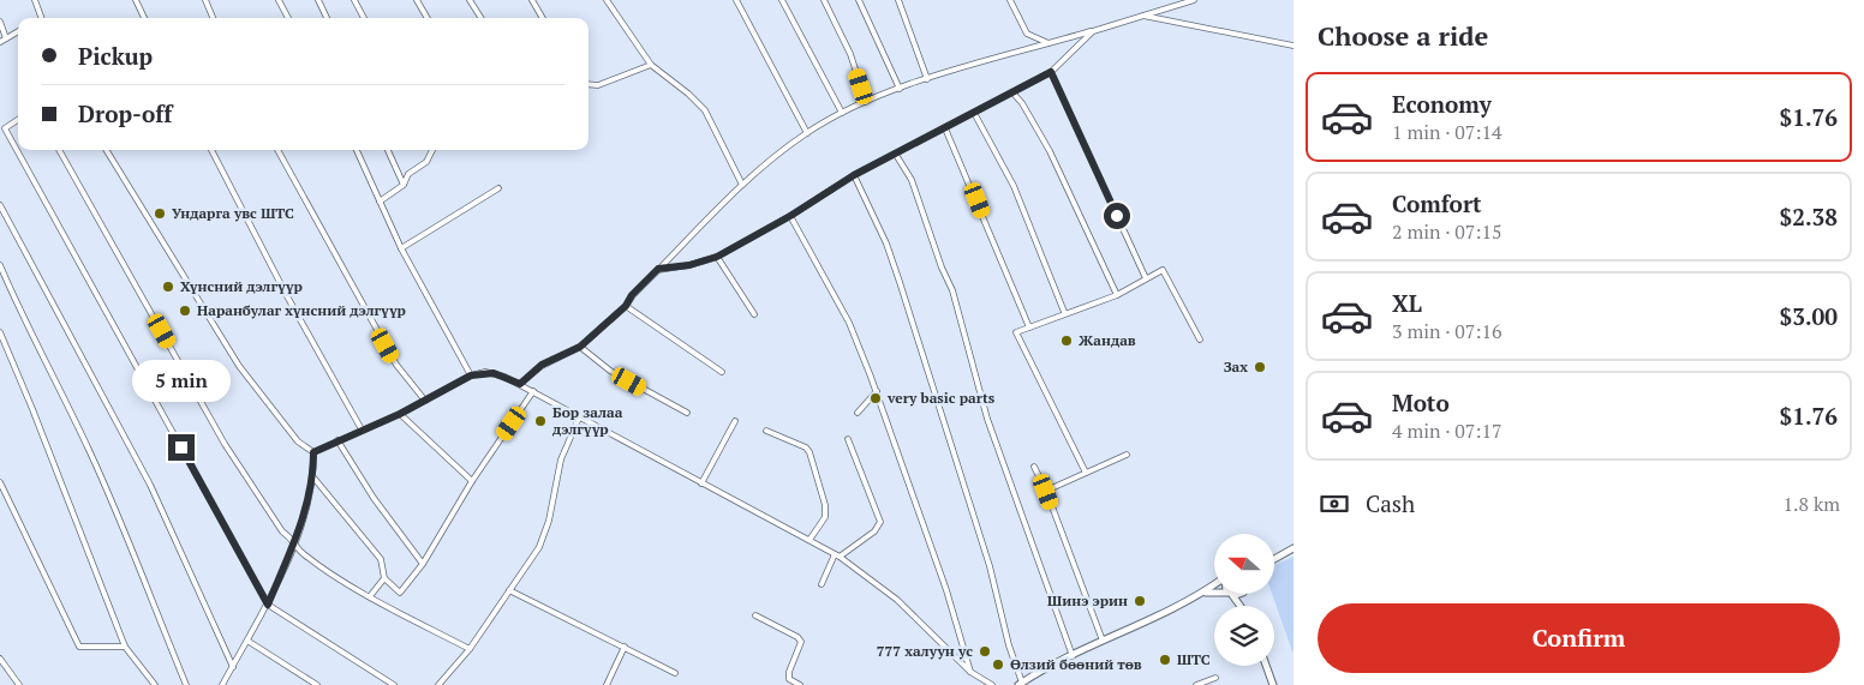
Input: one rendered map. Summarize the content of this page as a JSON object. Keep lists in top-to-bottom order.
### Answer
{
  "places": [
    "Ундарга увс ШТС",
    "Хүнсний дэлгүүр",
    "Наранбулаг хүнсний дэлгүүр",
    "Жандав",
    "Зах",
    "very basic parts",
    "Бор залаа дэлгүүр",
    "Шинэ эрин",
    "777 халуун ус",
    "ШТС",
    "Өлзий бөөний төв"
  ],
  "north": "left",
  "page": {
    "heading": "Choose a ride",
    "banner": ["Pickup", "Drop-off"],
    "list": [
      {
        "name": "Economy",
        "note": "1 min · 07:14",
        "value": "$1.76"
      },
      {
        "name": "Comfort",
        "note": "2 min · 07:15",
        "value": "$2.38"
      },
      {
        "name": "XL",
        "note": "3 min · 07:16",
        "value": "$3.00"
      },
      {
        "name": "Moto",
        "note": "4 min · 07:17",
        "value": "$1.76"
      }
    ],
    "bubble": "5 min",
    "pay": ["Cash", "1.8 km"],
    "buttons": "Confirm"
  }
}
